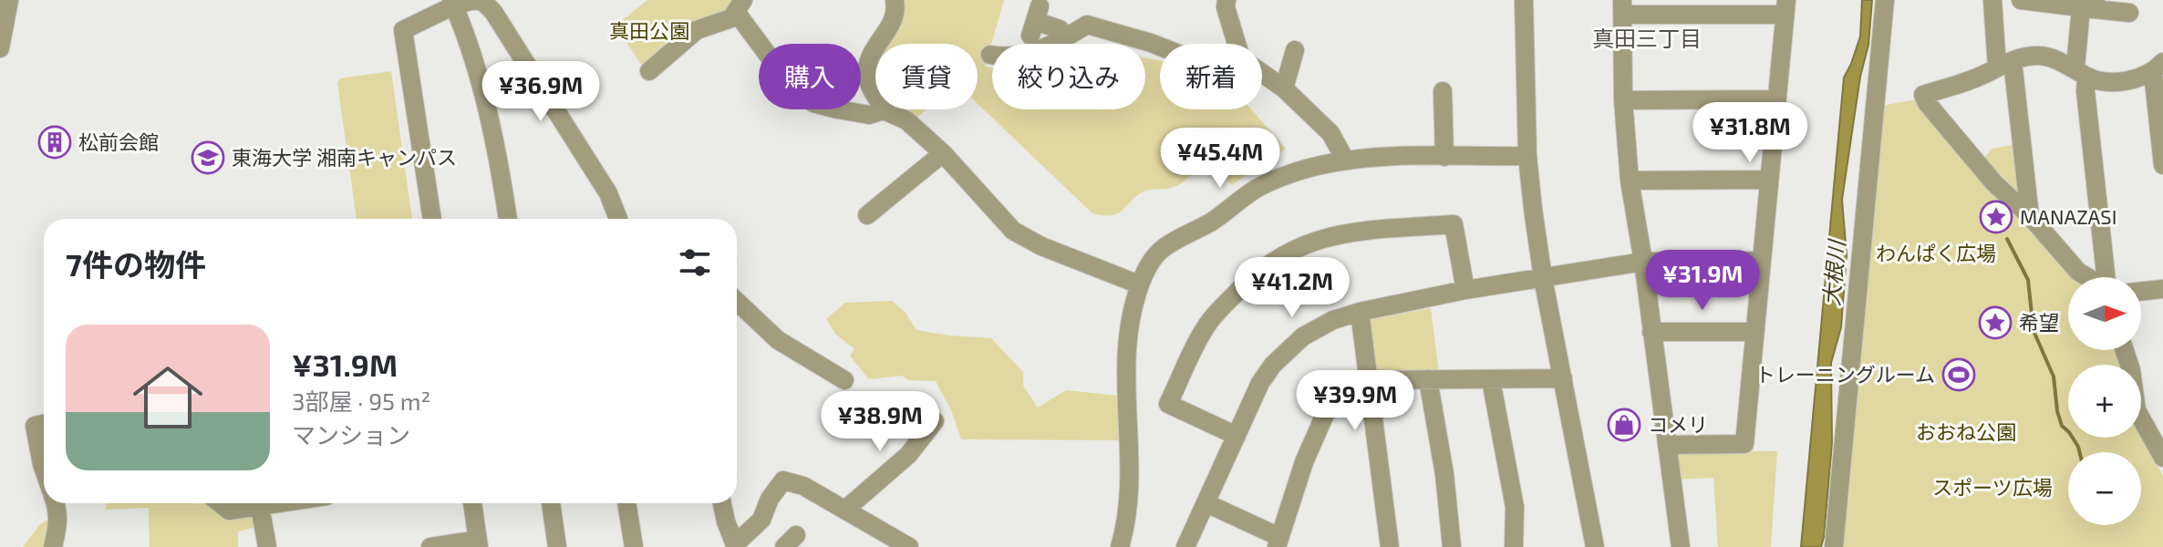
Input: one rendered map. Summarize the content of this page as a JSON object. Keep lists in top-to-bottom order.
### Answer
{
  "districts": ["真田三丁目"],
  "water": ["大根川"],
  "parks": [
    "真田公園",
    "わんぱく広場",
    "おおね公園",
    "スポーツ広場"
  ],
  "places": {
    "building": ["松前会館"],
    "school or university": ["東海大学 湘南キャンパス"],
    "place": ["MANAZASI", "希望"],
    "sports": ["トレーニングルーム"],
    "shop": ["コメリ"]
  },
  "north": "right",
  "page": {
    "chip": [
      "購入",
      "賃貸",
      "絞り込み",
      "新着"
    ],
    "price": [
      "¥36.9M",
      "¥31.8M",
      "¥45.4M",
      "¥31.9M",
      "¥41.2M",
      "¥39.9M",
      "¥38.9M"
    ],
    "heading": "7件の物件",
    "map_buttons": ["+", "−"],
    "list": [
      {
        "name": "¥31.9M",
        "note": "3部屋 · 95 m² · マンション"
      }
    ]
  }
}
